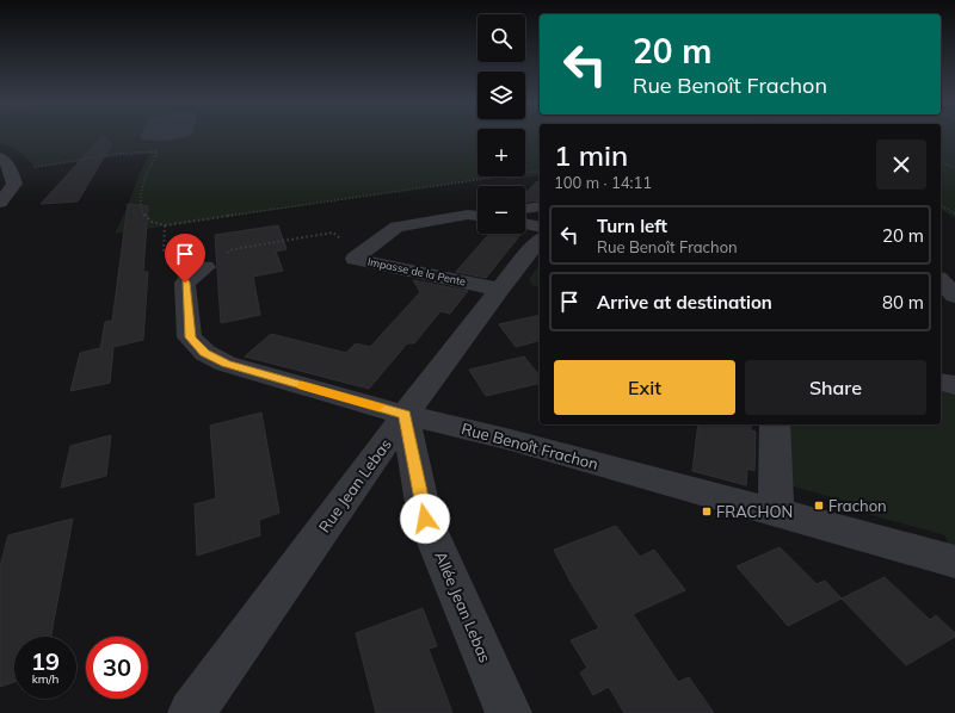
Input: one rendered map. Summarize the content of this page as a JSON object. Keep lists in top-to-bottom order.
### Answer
{
  "streets": {
    "street": [
      "Impasse de la Pente",
      "Rue Benoît Frachon",
      "Rue Jean Lebas",
      "Allée Jean Lebas"
    ]
  },
  "crossings": [
    ["Impasse de la Pente", "Rue Jean Lebas"],
    ["Rue Benoît Frachon", "Rue Jean Lebas"],
    ["Rue Benoît Frachon", "Allée Jean Lebas"],
    ["Rue Jean Lebas", "Allée Jean Lebas"]
  ],
  "places": {
    "transit": ["Frachon", "FRACHON"]
  },
  "page": {
    "map_buttons": ["+", "−"],
    "turn": ["20 m", "Rue Benoît Frachon"],
    "heading": ["1 min", "100 m · 14:11"],
    "list": [
      {
        "name": "Turn left",
        "note": "Rue Benoît Frachon",
        "value": "20 m"
      },
      {
        "name": "Arrive at destination",
        "value": "80 m"
      }
    ],
    "buttons": ["Exit", "Share"],
    "speed": "19 km/h",
    "limit": "30"
  }
}
